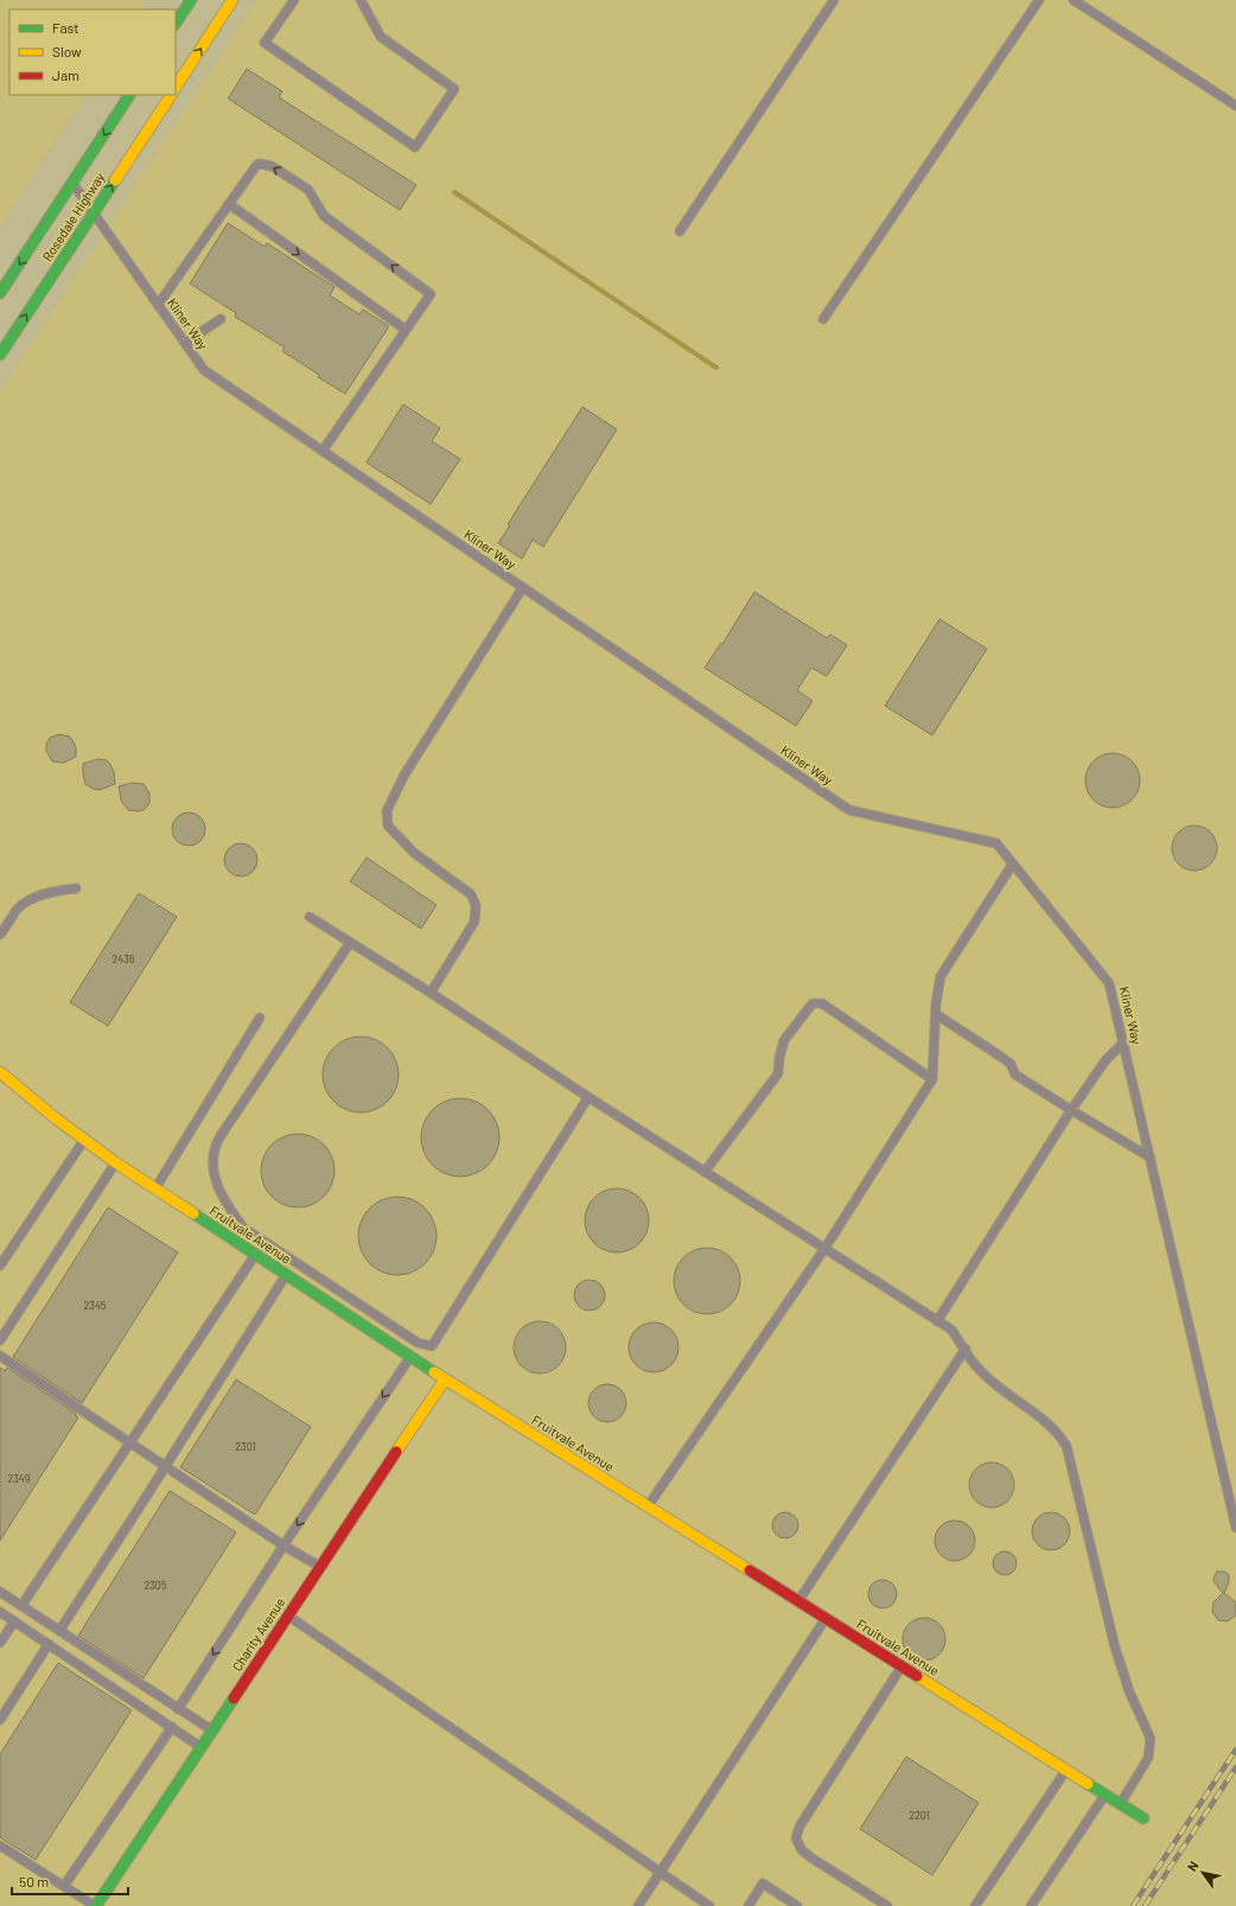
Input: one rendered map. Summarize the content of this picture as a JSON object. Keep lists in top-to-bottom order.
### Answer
{
  "streets": {
    "street": ["Rosedale Highway", "Fruitvale Avenue", "Charity Avenue"],
    "lane": ["Kliner Way"]
  },
  "crossings": [
    ["Rosedale Highway", "Kliner Way"],
    ["Fruitvale Avenue", "Charity Avenue"]
  ],
  "house_numbers": [
    "2436",
    "2345",
    "2301",
    "2349",
    "2305",
    "2201"
  ],
  "legend": ["Fast", "Slow", "Jam"],
  "scale_bar": "50 m",
  "north": "top left"
}
